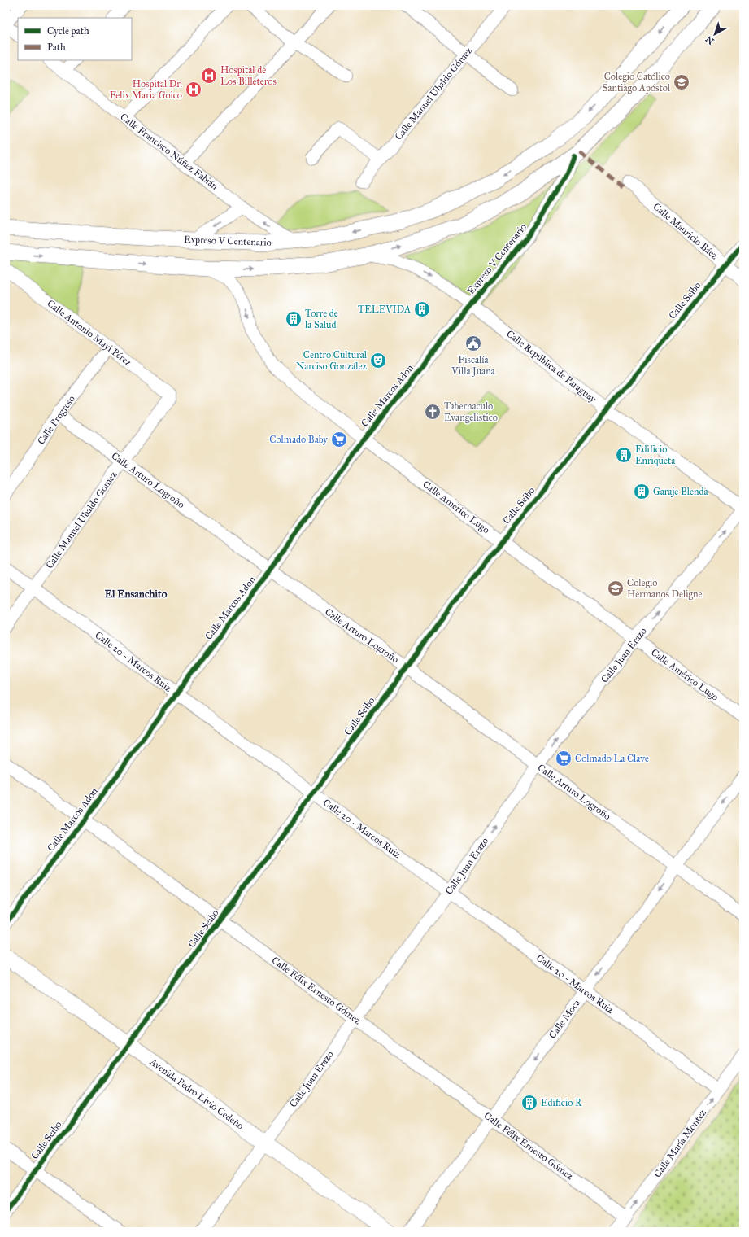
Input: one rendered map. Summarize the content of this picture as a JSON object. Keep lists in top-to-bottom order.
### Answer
{
  "streets": {
    "main road": ["Expreso V Centenario", "Avenida Pedro Livio Cedeño"],
    "street": [
      "Calle Manuel Ubaldo Gómez",
      "Calle Francisco Núñez Fabián",
      "Calle Mauricio Báez",
      "Calle Seibo",
      "Calle Antonio Mayi Pérez",
      "Calle República de Paraguay",
      "Calle Marcos Adon",
      "Calle Progreso",
      "Calle Arturo Logroño",
      "Calle Américo Lugo",
      "Calle Manuel Ubaldo Gomez",
      "Calle Juan Erazo",
      "Calle 20 - Marcos Ruiz",
      "Calle Félix Ernesto Gómez",
      "Calle Moca",
      "Calle María Montez"
    ]
  },
  "crossings": [
    ["Calle Francisco Núñez Fabián", "Expreso V Centenario"],
    ["Calle Mauricio Báez", "Calle Seibo"],
    ["Expreso V Centenario", "Calle República de Paraguay"],
    ["Expreso V Centenario", "Calle Marcos Adon"],
    ["Expreso V Centenario", "Calle Américo Lugo"],
    ["Calle Seibo", "Calle República de Paraguay"],
    ["Calle Seibo", "Calle Arturo Logroño"],
    ["Calle Seibo", "Calle Américo Lugo"],
    ["Calle Seibo", "Calle 20 - Marcos Ruiz"],
    ["Calle Seibo", "Calle Félix Ernesto Gómez"],
    ["Calle Seibo", "Avenida Pedro Livio Cedeño"],
    ["Calle Antonio Mayi Pérez", "Calle Progreso"],
    ["Calle Antonio Mayi Pérez", "Calle Manuel Ubaldo Gomez"],
    ["Calle República de Paraguay", "Calle Marcos Adon"],
    ["Calle República de Paraguay", "Calle Juan Erazo"],
    ["Calle Marcos Adon", "Calle Arturo Logroño"],
    ["Calle Marcos Adon", "Calle Américo Lugo"],
    ["Calle Marcos Adon", "Calle 20 - Marcos Ruiz"],
    ["Calle Marcos Adon", "Calle Félix Ernesto Gómez"],
    ["Calle Progreso", "Calle Arturo Logroño"],
    ["Calle Arturo Logroño", "Calle Manuel Ubaldo Gomez"],
    ["Calle Arturo Logroño", "Calle Juan Erazo"],
    ["Calle Arturo Logroño", "Calle Moca"],
    ["Calle Américo Lugo", "Calle Juan Erazo"],
    ["Calle Manuel Ubaldo Gomez", "Calle 20 - Marcos Ruiz"],
    ["Calle Juan Erazo", "Calle 20 - Marcos Ruiz"],
    ["Calle Juan Erazo", "Calle Félix Ernesto Gómez"],
    ["Calle Juan Erazo", "Avenida Pedro Livio Cedeño"],
    ["Calle 20 - Marcos Ruiz", "Calle Moca"],
    ["Calle 20 - Marcos Ruiz", "Calle María Montez"],
    ["Calle Félix Ernesto Gómez", "Calle Moca"],
    ["Calle Félix Ernesto Gómez", "Calle María Montez"]
  ],
  "one_way": ["Calle Juan Erazo", "Calle Moca", "Calle María Montez"],
  "districts": ["El Ensanchito"],
  "places": {
    "hospital": ["Hospital de Los Billeteros", "Hospital Dr. Felix Maria Goico"],
    "school or university": ["Colegio Católico Santiago Apóstol", "Colegio Hermanos Deligne"],
    "building": [
      "TELEVIDA",
      "Torre de la Salud",
      "Edificio Enriqueta",
      "Garaje Blenda",
      "Edificio R"
    ],
    "public building": ["Fiscalía Villa Juana"],
    "theatre": ["Centro Cultural Narciso González"],
    "church": ["Tabernaculo Evangelistico"],
    "supermarket": ["Colmado Baby", "Colmado La Clave"]
  },
  "legend": ["Cycle path", "Path"],
  "north": "bottom left"
}
